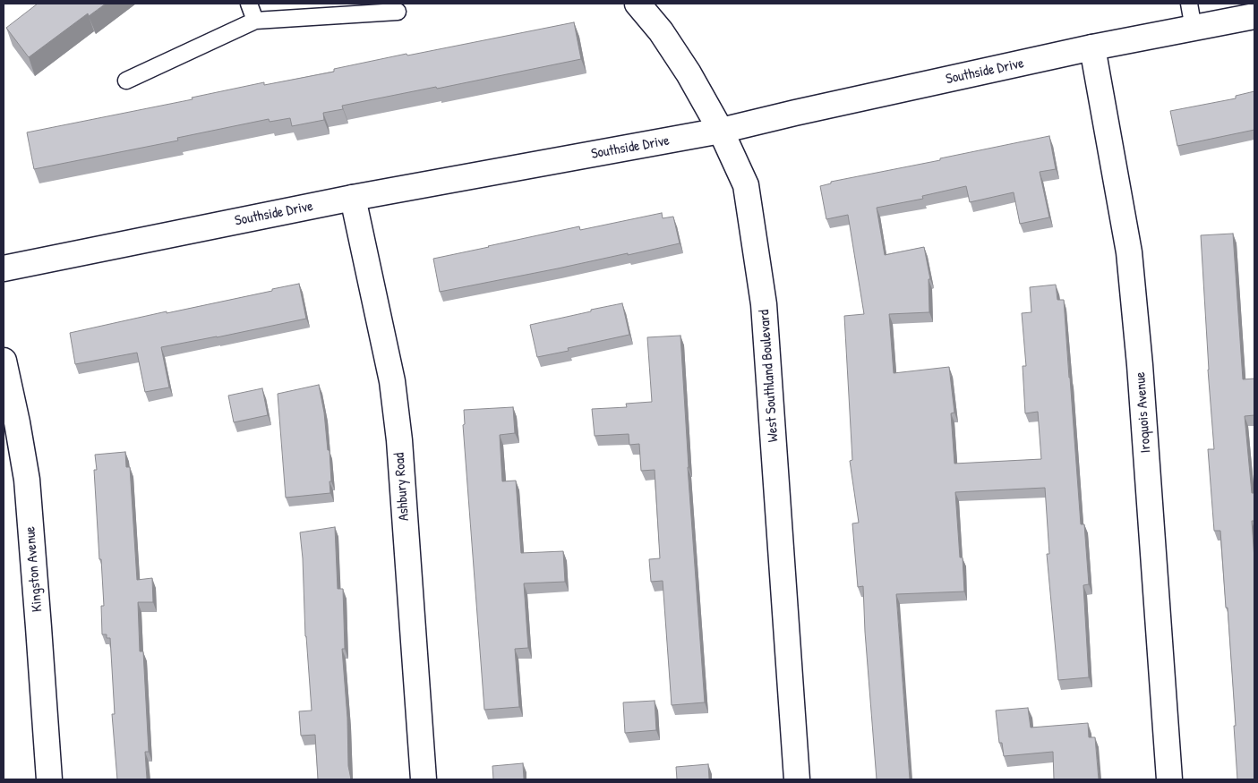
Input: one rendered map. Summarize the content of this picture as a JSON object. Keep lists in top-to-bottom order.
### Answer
{
  "streets": {
    "street": [
      "Southside Drive",
      "West Southland Boulevard",
      "Iroquois Avenue",
      "Ashbury Road",
      "Kingston Avenue"
    ]
  },
  "crossings": [
    ["Southside Drive", "West Southland Boulevard"],
    ["Southside Drive", "Iroquois Avenue"],
    ["Southside Drive", "Ashbury Road"]
  ]
}
